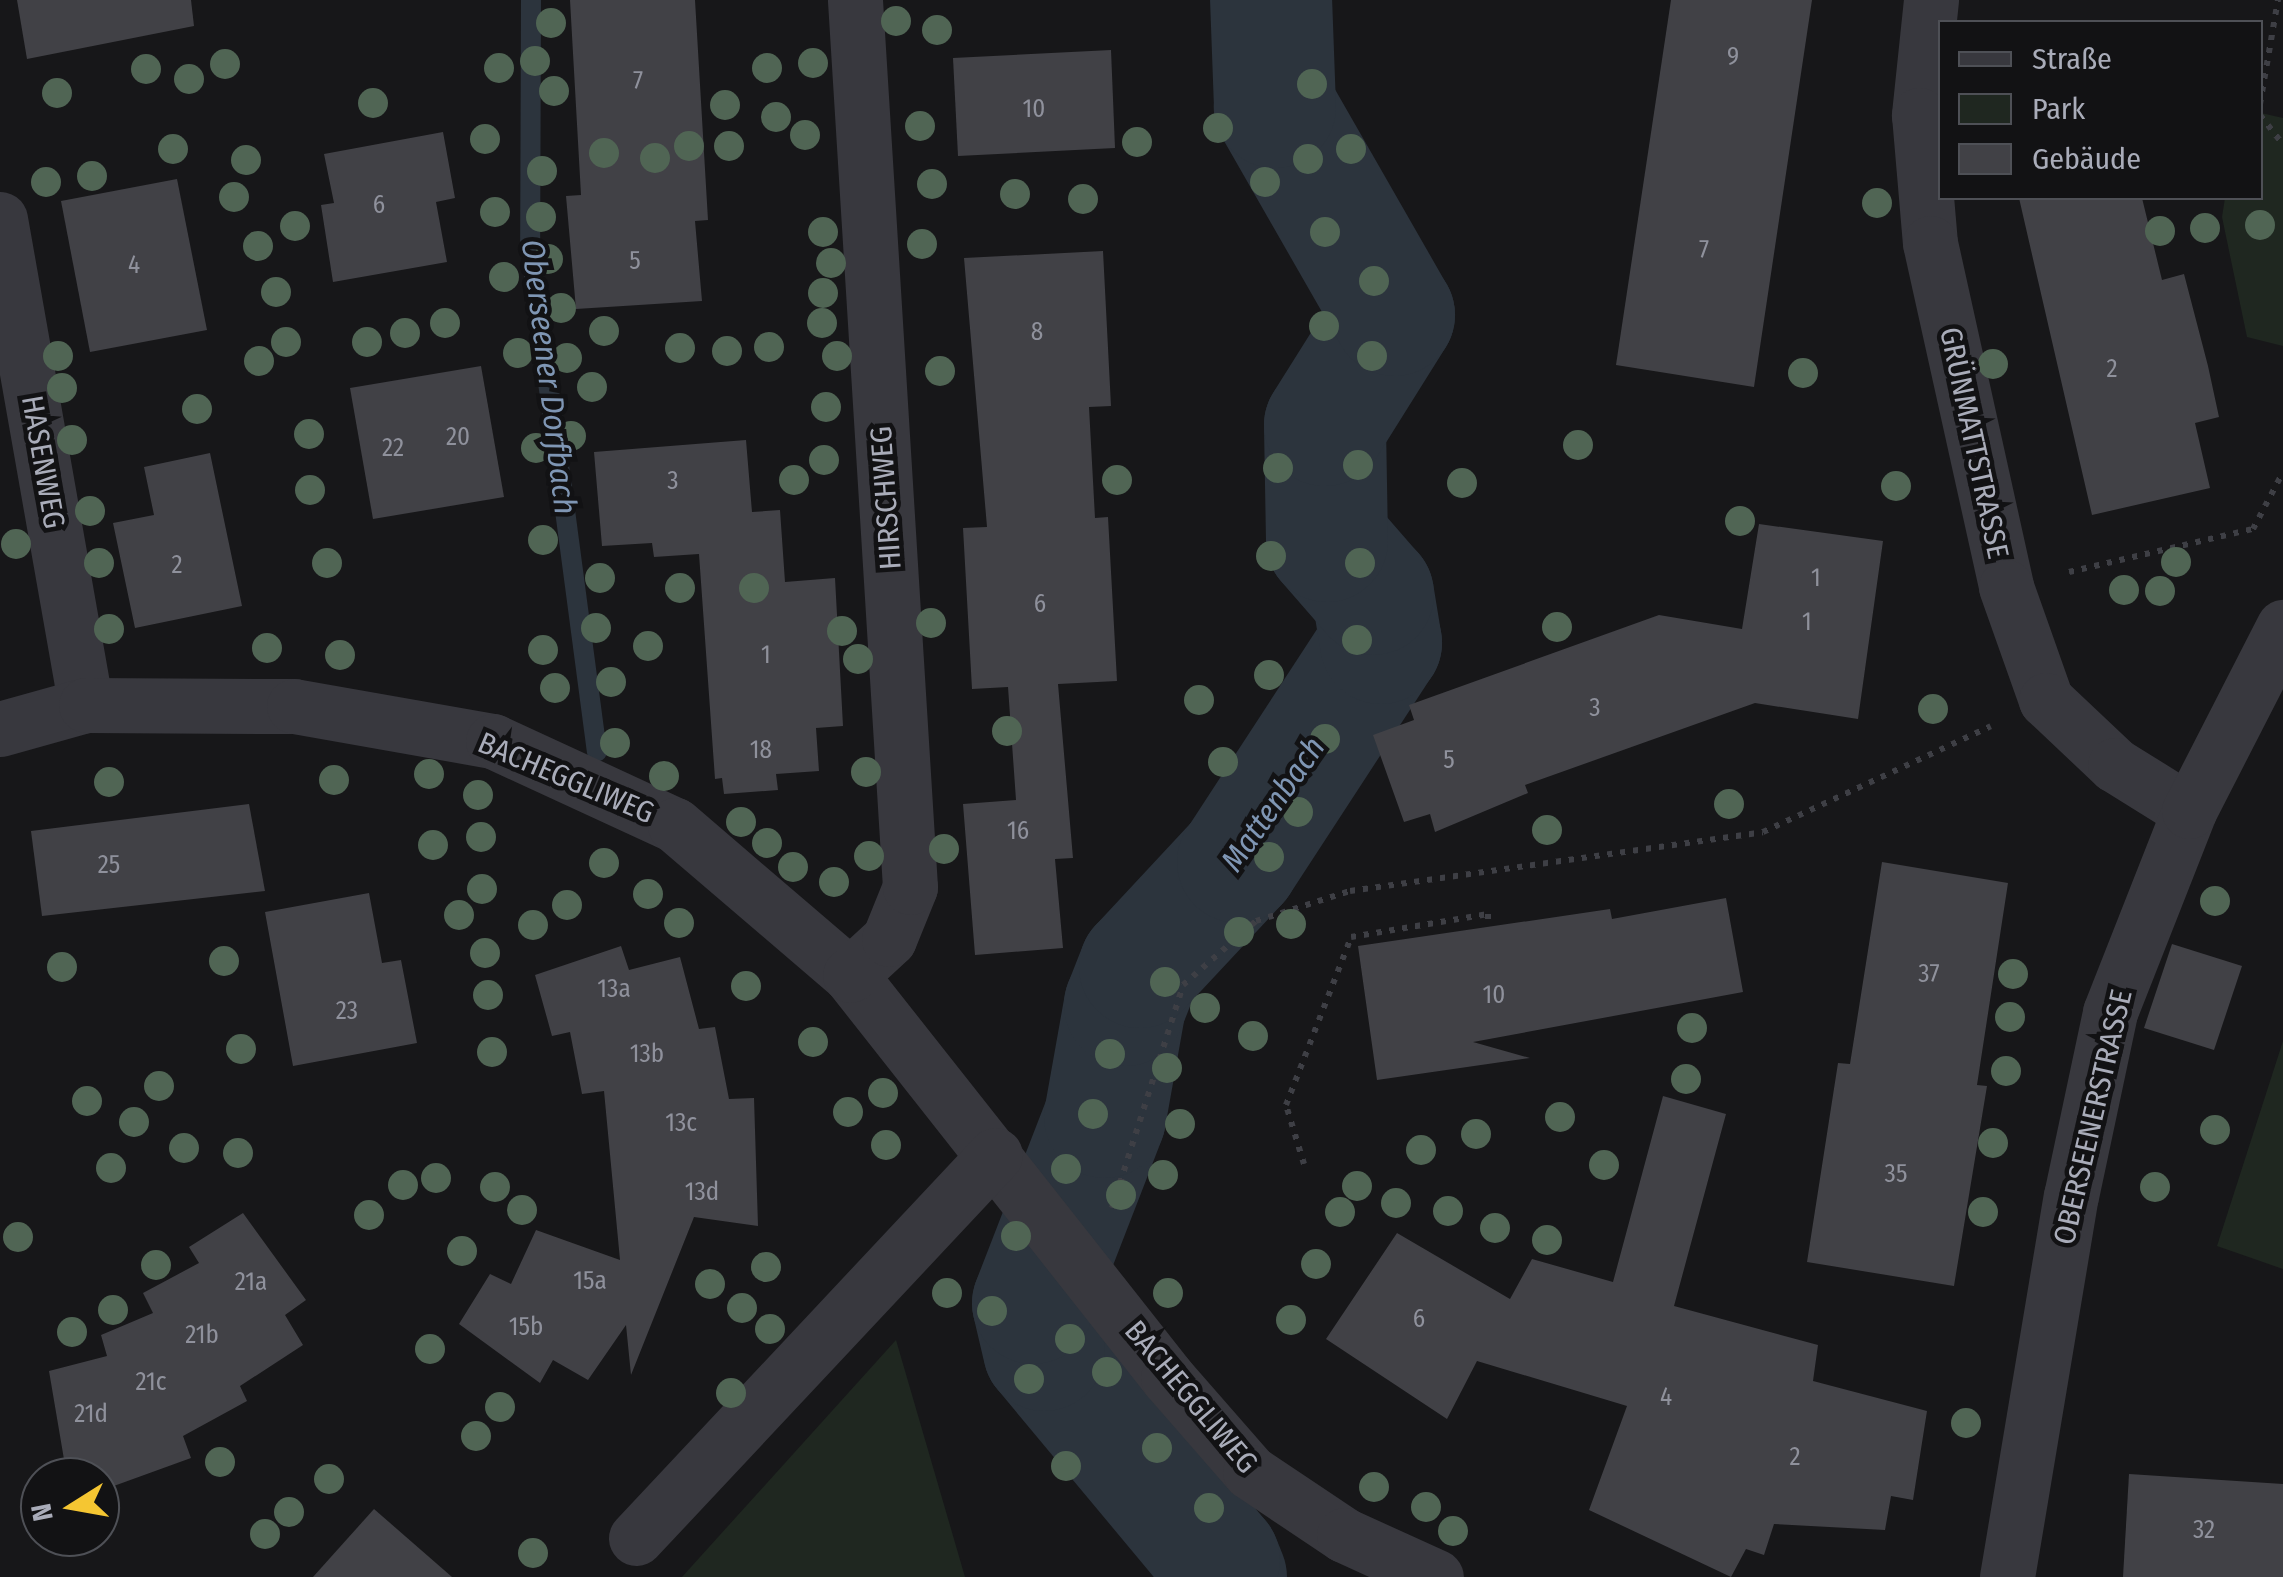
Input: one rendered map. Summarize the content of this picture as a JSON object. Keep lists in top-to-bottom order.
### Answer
{
  "streets": {
    "street": [
      "GRÜNMATTSTRASSE",
      "HASENWEG",
      "HIRSCHWEG",
      "BACHEGGLIWEG",
      "OBERSEENERSTRASSE"
    ]
  },
  "crossings": [
    ["GRÜNMATTSTRASSE", "OBERSEENERSTRASSE"],
    ["HASENWEG", "BACHEGGLIWEG"],
    ["HIRSCHWEG", "BACHEGGLIWEG"]
  ],
  "water": ["Oberseener Dorfbach", "Mattenbach"],
  "house_numbers": [
    "9",
    "7",
    "10",
    "6",
    "7",
    "5",
    "4",
    "8",
    "2",
    "20",
    "22",
    "3",
    "2",
    "1",
    "6",
    "1",
    "1",
    "3",
    "18",
    "5",
    "16",
    "25",
    "37",
    "13a",
    "10",
    "23",
    "13b",
    "13c",
    "35",
    "13d",
    "15a",
    "21a",
    "6",
    "15b",
    "21b",
    "21c",
    "4",
    "21d",
    "2",
    "32"
  ],
  "legend": ["Straße", "Park", "Gebäude"],
  "north": "left"
}
